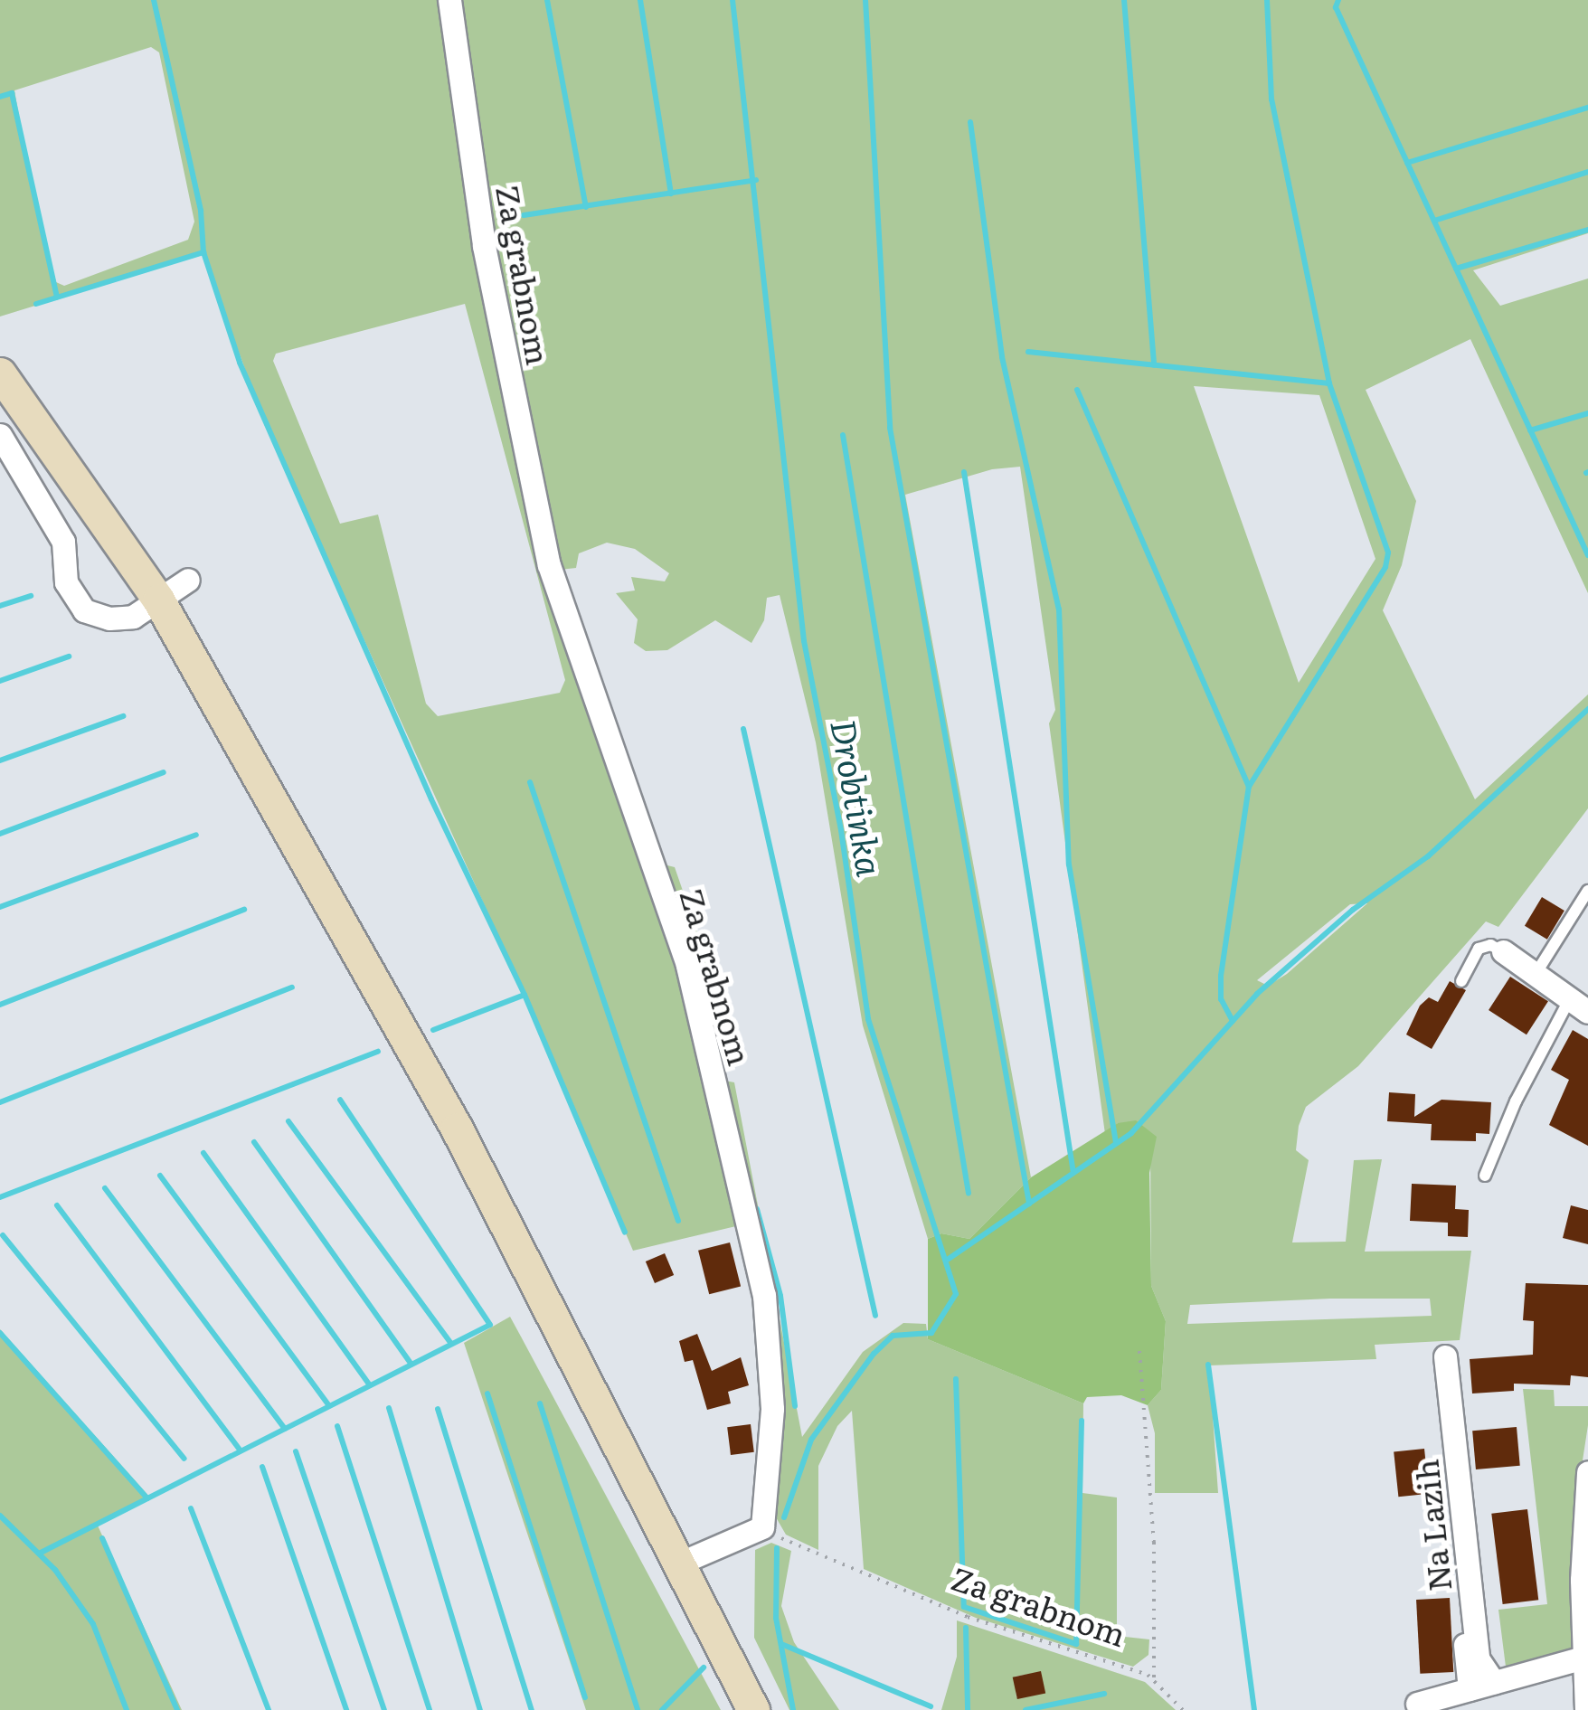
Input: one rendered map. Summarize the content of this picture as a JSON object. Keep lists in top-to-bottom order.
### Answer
{
  "streets": {
    "street": ["Za grabnom", "Na Lazih"]
  },
  "water": ["Drobtinka"]
}
